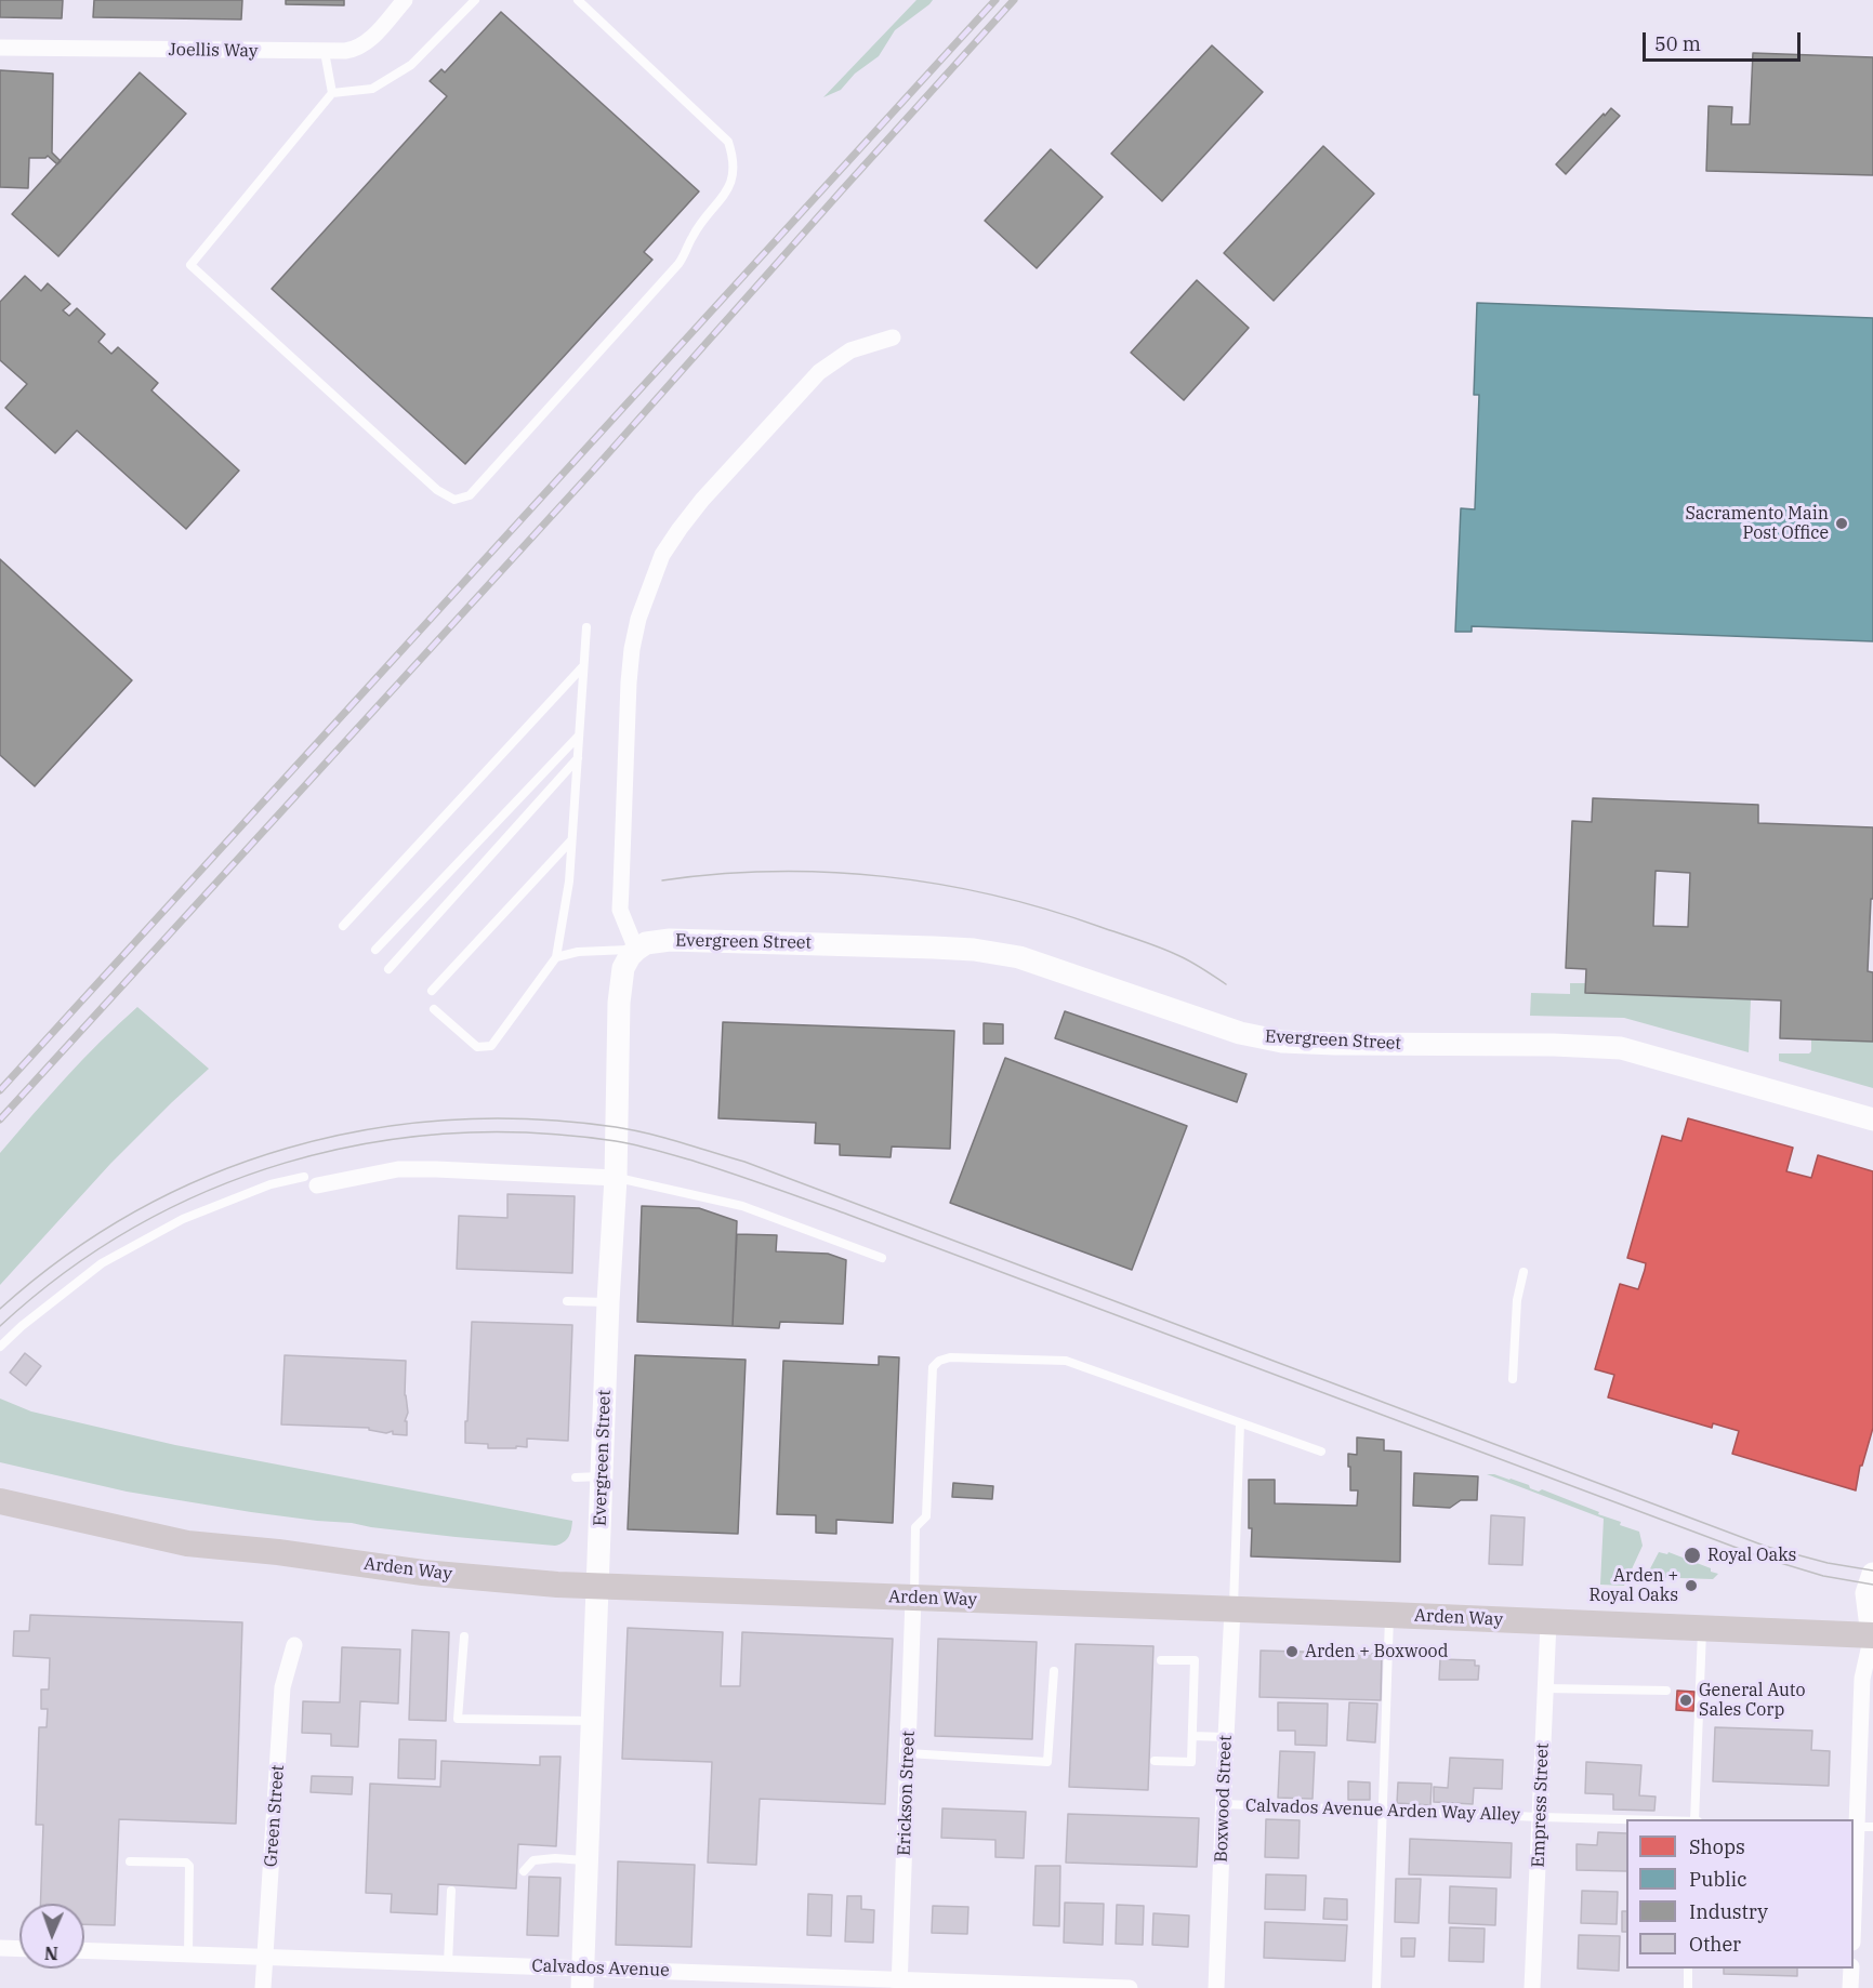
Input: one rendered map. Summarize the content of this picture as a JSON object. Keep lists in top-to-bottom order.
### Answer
{
  "streets": {
    "main road": ["Arden Way"],
    "street": [
      "Joellis Way",
      "Evergreen Street",
      "Erickson Street",
      "Boxwood Street",
      "Empress Street",
      "Green Street",
      "Calvados Avenue"
    ],
    "lane": ["Calvados Avenue Arden Way Alley"]
  },
  "crossings": [
    ["Evergreen Street", "Arden Way"],
    ["Evergreen Street", "Calvados Avenue"],
    ["Arden Way", "Erickson Street"],
    ["Arden Way", "Boxwood Street"],
    ["Arden Way", "Empress Street"],
    ["Erickson Street", "Calvados Avenue"],
    ["Boxwood Street", "Calvados Avenue Arden Way Alley"],
    ["Empress Street", "Calvados Avenue Arden Way Alley"],
    ["Green Street", "Calvados Avenue"]
  ],
  "places": [
    "Sacramento Main Post Office",
    "Royal Oaks",
    "Arden + Royal Oaks",
    "Arden + Boxwood",
    "General Auto Sales Corp"
  ],
  "legend": [
    "Shops",
    "Public",
    "Industry",
    "Other"
  ],
  "scale_bar": "50 m",
  "north": "bottom"
}
